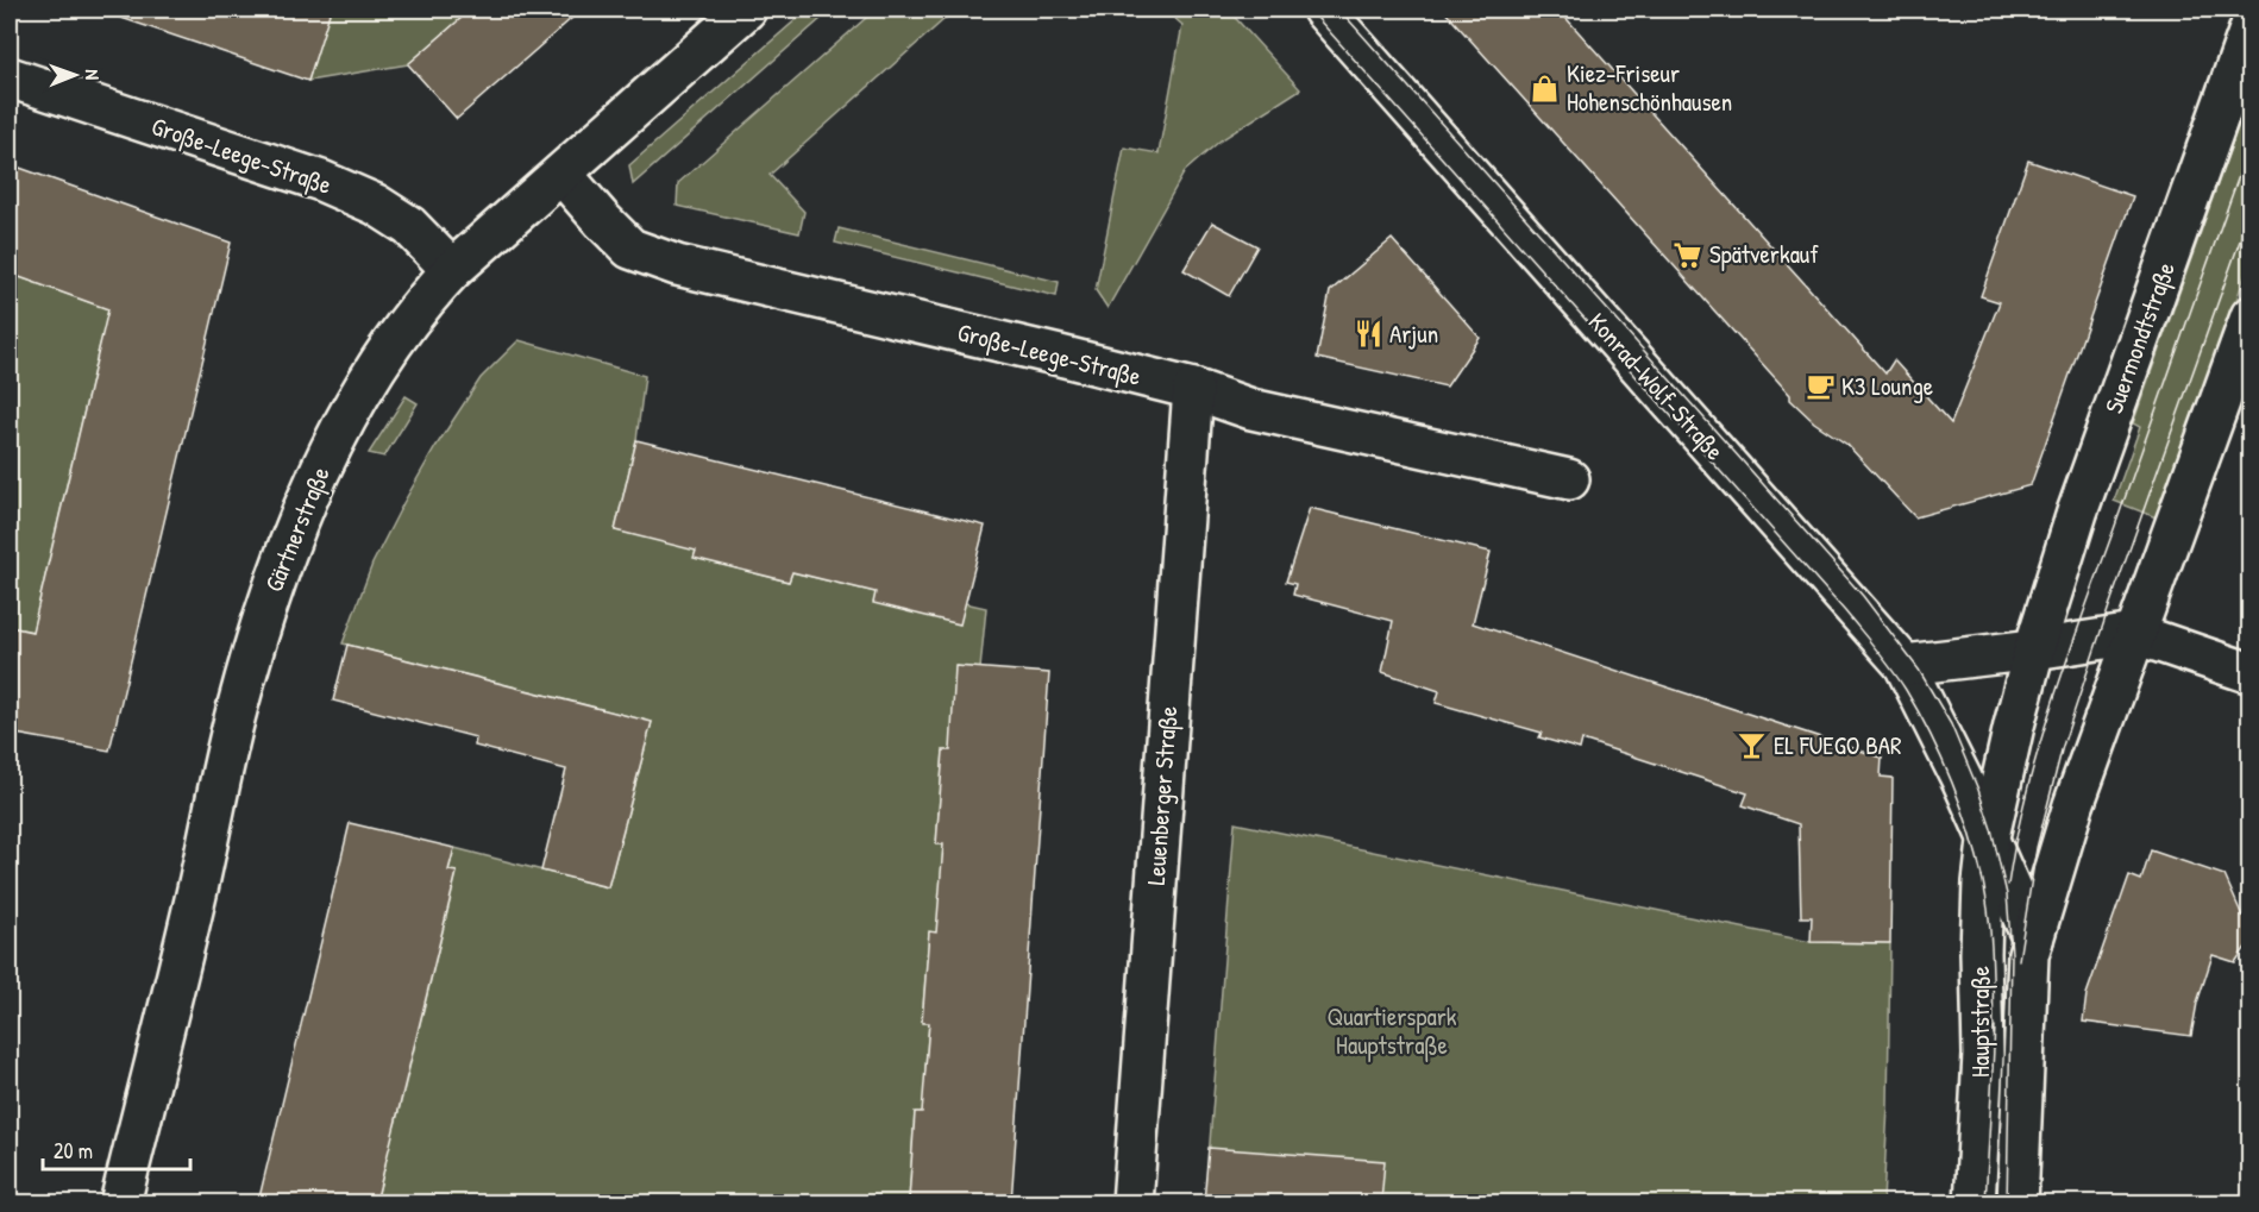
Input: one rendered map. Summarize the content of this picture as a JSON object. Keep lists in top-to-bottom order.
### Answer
{
  "streets": {
    "street": [
      "Große-Leege-Straße",
      "Suermondtstraße",
      "Konrad-Wolf-Straße",
      "Gärtnerstraße",
      "Leuenberger Straße",
      "Hauptstraße"
    ]
  },
  "crossings": [
    ["Große-Leege-Straße", "Gärtnerstraße"],
    ["Große-Leege-Straße", "Leuenberger Straße"],
    ["Suermondtstraße", "Hauptstraße"],
    ["Konrad-Wolf-Straße", "Hauptstraße"]
  ],
  "parks": ["Quartierspark Hauptstraße"],
  "places": {
    "shop": ["Kiez-Friseur Hohenschönhausen"],
    "supermarket": ["Spätverkauf"],
    "restaurant": ["Arjun"],
    "cafe": ["K3 Lounge"],
    "bar": ["EL FUEGO BAR"]
  },
  "scale_bar": "20 m",
  "north": "right"
}
